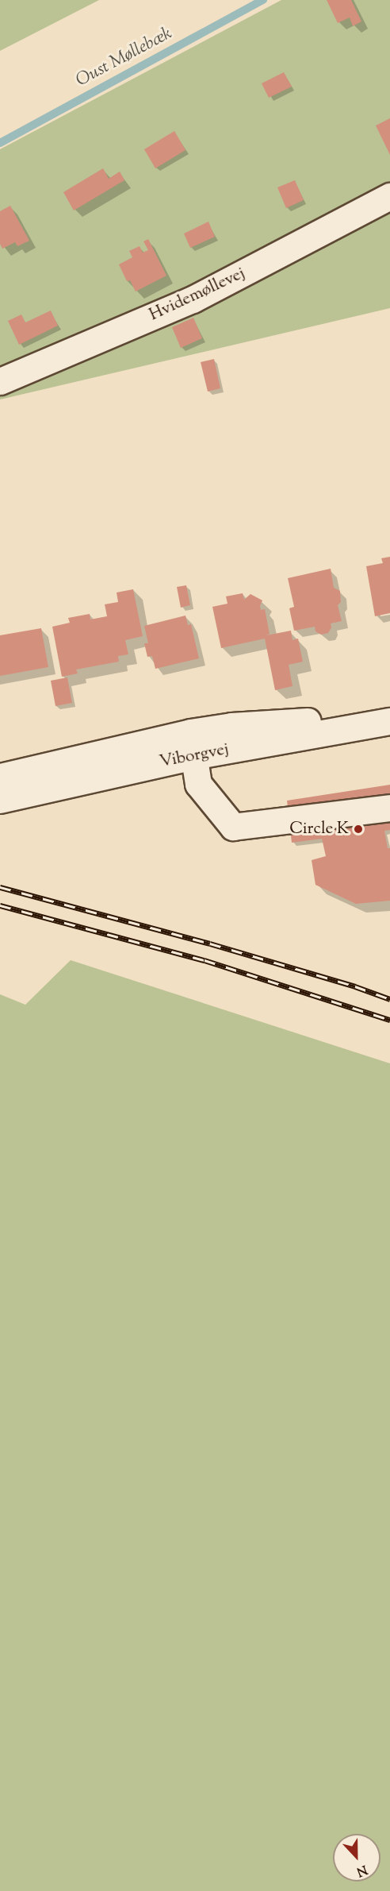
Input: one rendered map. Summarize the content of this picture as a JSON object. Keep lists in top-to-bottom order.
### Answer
{
  "streets": {
    "street": ["Hvidemøllevej", "Viborgvej"]
  },
  "water": ["Oust Møllebæk"],
  "places": ["Circle K"],
  "north": "bottom"
}
